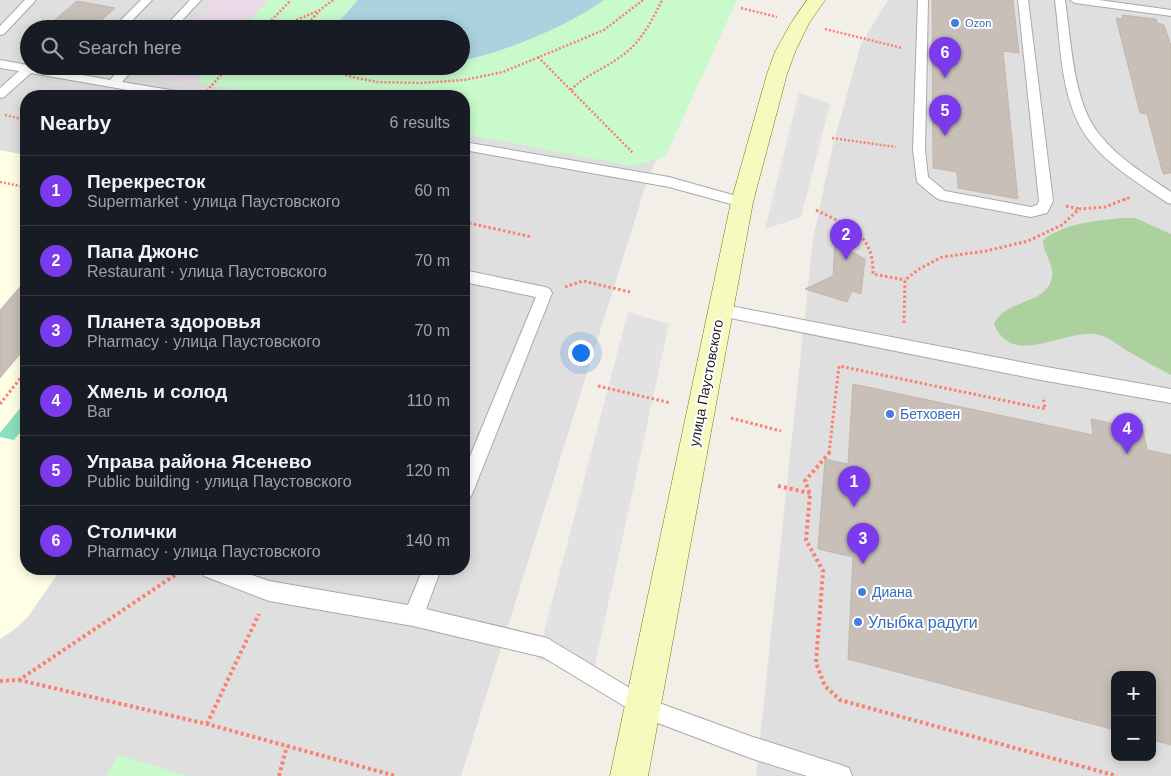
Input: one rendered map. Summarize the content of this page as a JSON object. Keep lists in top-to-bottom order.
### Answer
{
  "streets": {
    "main road": ["улица Паустовского"]
  },
  "places": [
    "Ozon",
    "Бетховен",
    "Диана",
    "Улыбка радуги"
  ],
  "page": {
    "search": "Search here",
    "pins": [
      "6",
      "5",
      "2",
      "4",
      "1",
      "3"
    ],
    "heading": ["Nearby", "6 results"],
    "list": [
      {
        "mark": "1",
        "name": "Перекресток",
        "note": "Supermarket · улица Паустовского",
        "value": "60 m"
      },
      {
        "mark": "2",
        "name": "Папа Джонс",
        "note": "Restaurant · улица Паустовского",
        "value": "70 m"
      },
      {
        "mark": "3",
        "name": "Планета здоровья",
        "note": "Pharmacy · улица Паустовского",
        "value": "70 m"
      },
      {
        "mark": "4",
        "name": "Хмель и солод",
        "note": "Bar",
        "value": "110 m"
      },
      {
        "mark": "5",
        "name": "Управа района Ясенево",
        "note": "Public building · улица Паустовского",
        "value": "120 m"
      },
      {
        "mark": "6",
        "name": "Столички",
        "note": "Pharmacy · улица Паустовского",
        "value": "140 m"
      }
    ],
    "map_buttons": ["+", "−"]
  }
}
